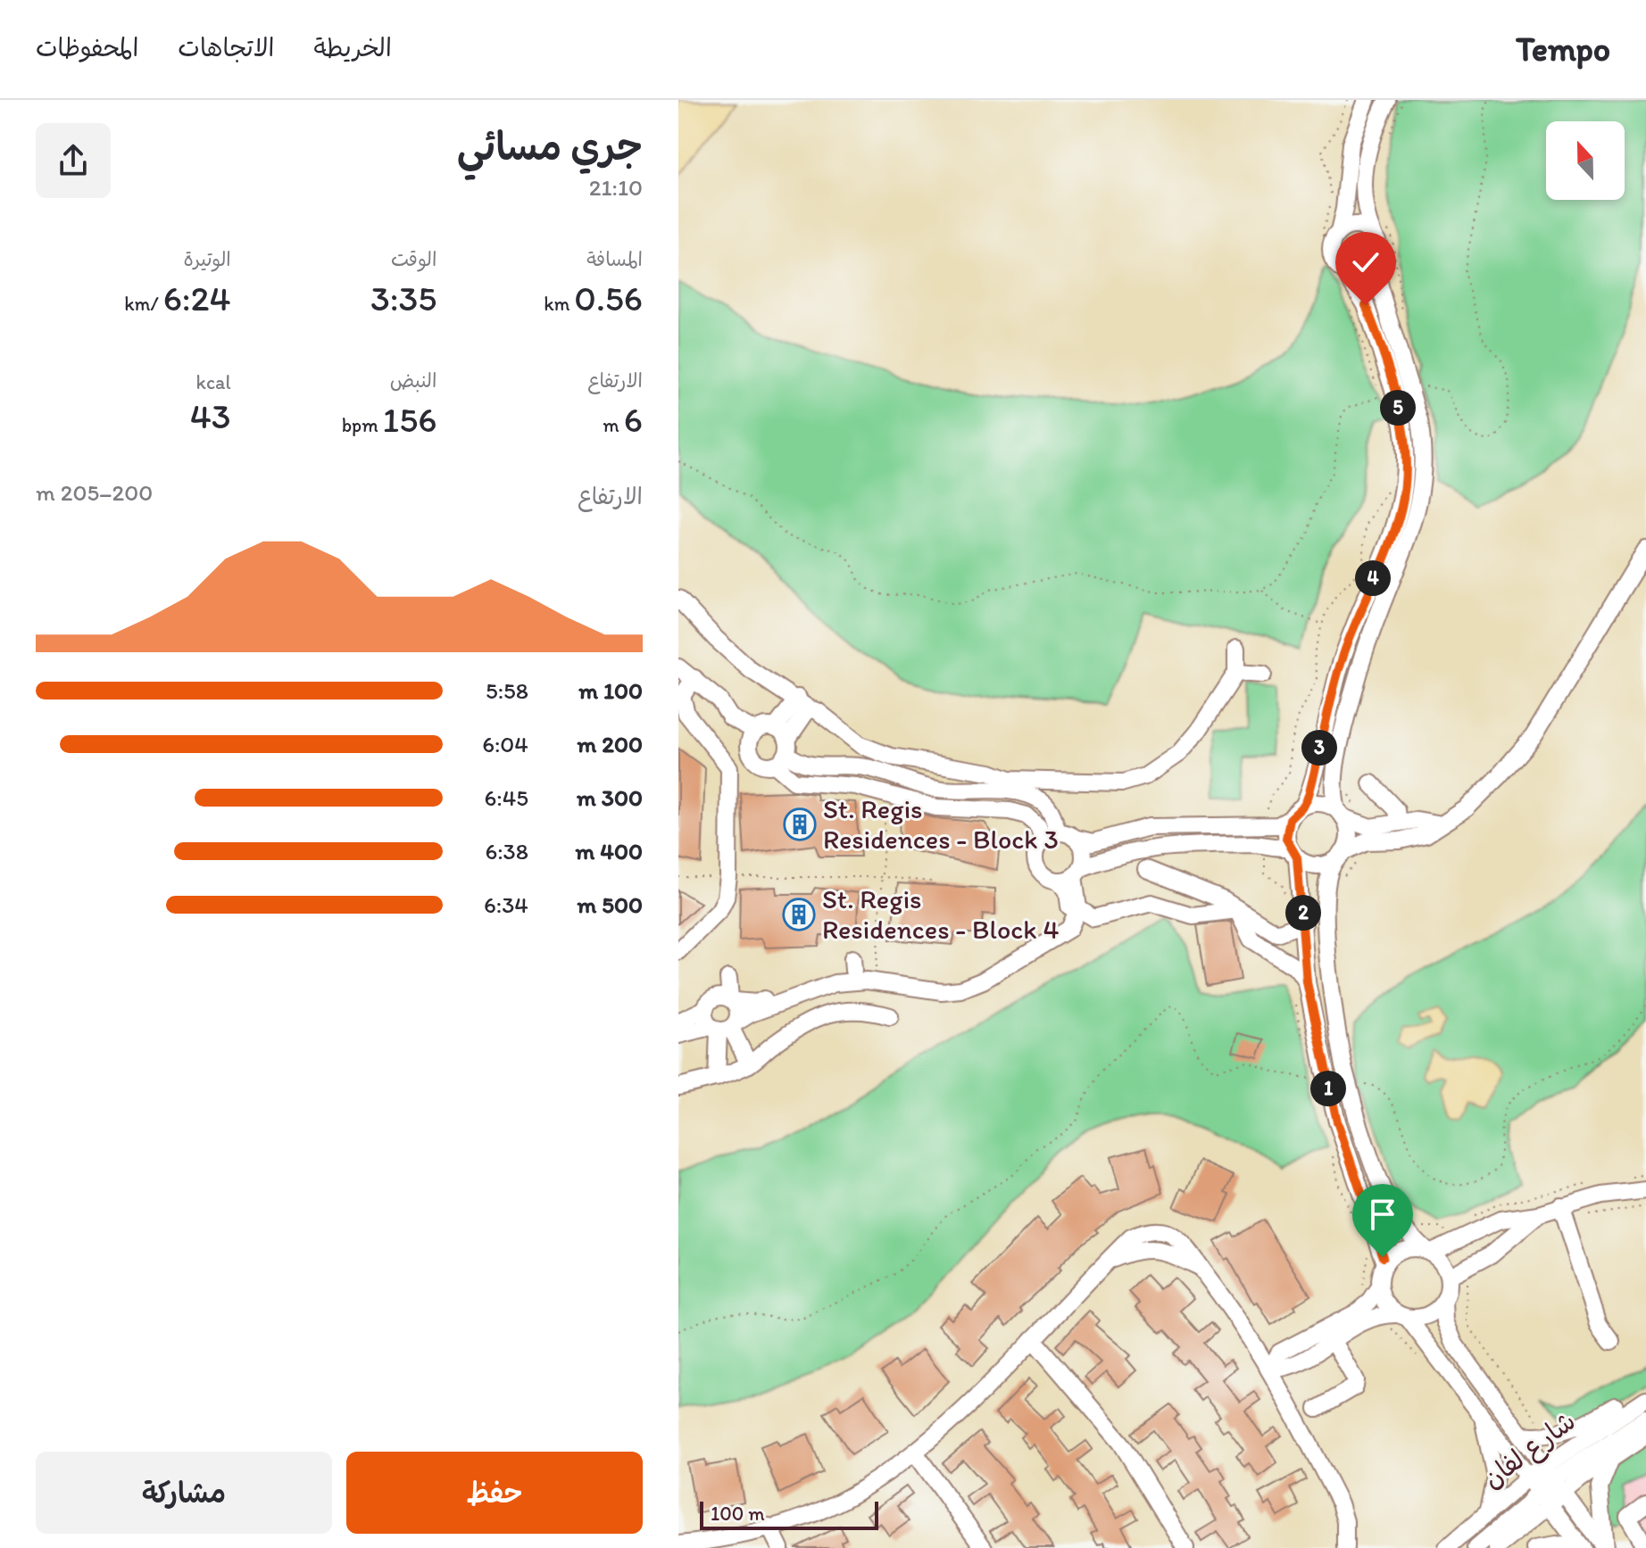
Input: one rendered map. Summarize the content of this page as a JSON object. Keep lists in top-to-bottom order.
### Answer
{
  "streets": {
    "street": ["شارع لفان"]
  },
  "places": {
    "building": ["St. Regis Residences - Block 3", "St. Regis Residences - Block 4"]
  },
  "scale_bar": "100 m",
  "north": "top",
  "page": {
    "header": "Tempo",
    "nav": ["الخريطة", "الاتجاهات", "المحفوظات"],
    "heading": ["جري مسائي", "21:10"],
    "stats": [
      ["المسافة", "0.56 km"],
      ["الوقت", "3:35"],
      ["الوتيرة", "6:24 /km"],
      ["الارتفاع", "6 m"],
      ["النبض", "156 bpm"],
      ["kcal", "43"]
    ],
    "pins": [
      "5",
      "4",
      "3",
      "2",
      "1"
    ],
    "chart": ["الارتفاع", "200–205 m"],
    "list": [
      {
        "name": "100 m",
        "note": "5:58"
      },
      {
        "name": "200 m",
        "note": "6:04"
      },
      {
        "name": "300 m",
        "note": "6:45"
      },
      {
        "name": "400 m",
        "note": "6:38"
      },
      {
        "name": "500 m",
        "note": "6:34"
      }
    ],
    "buttons": ["حفظ", "مشاركة"],
    "scale": "100 m"
  }
}
